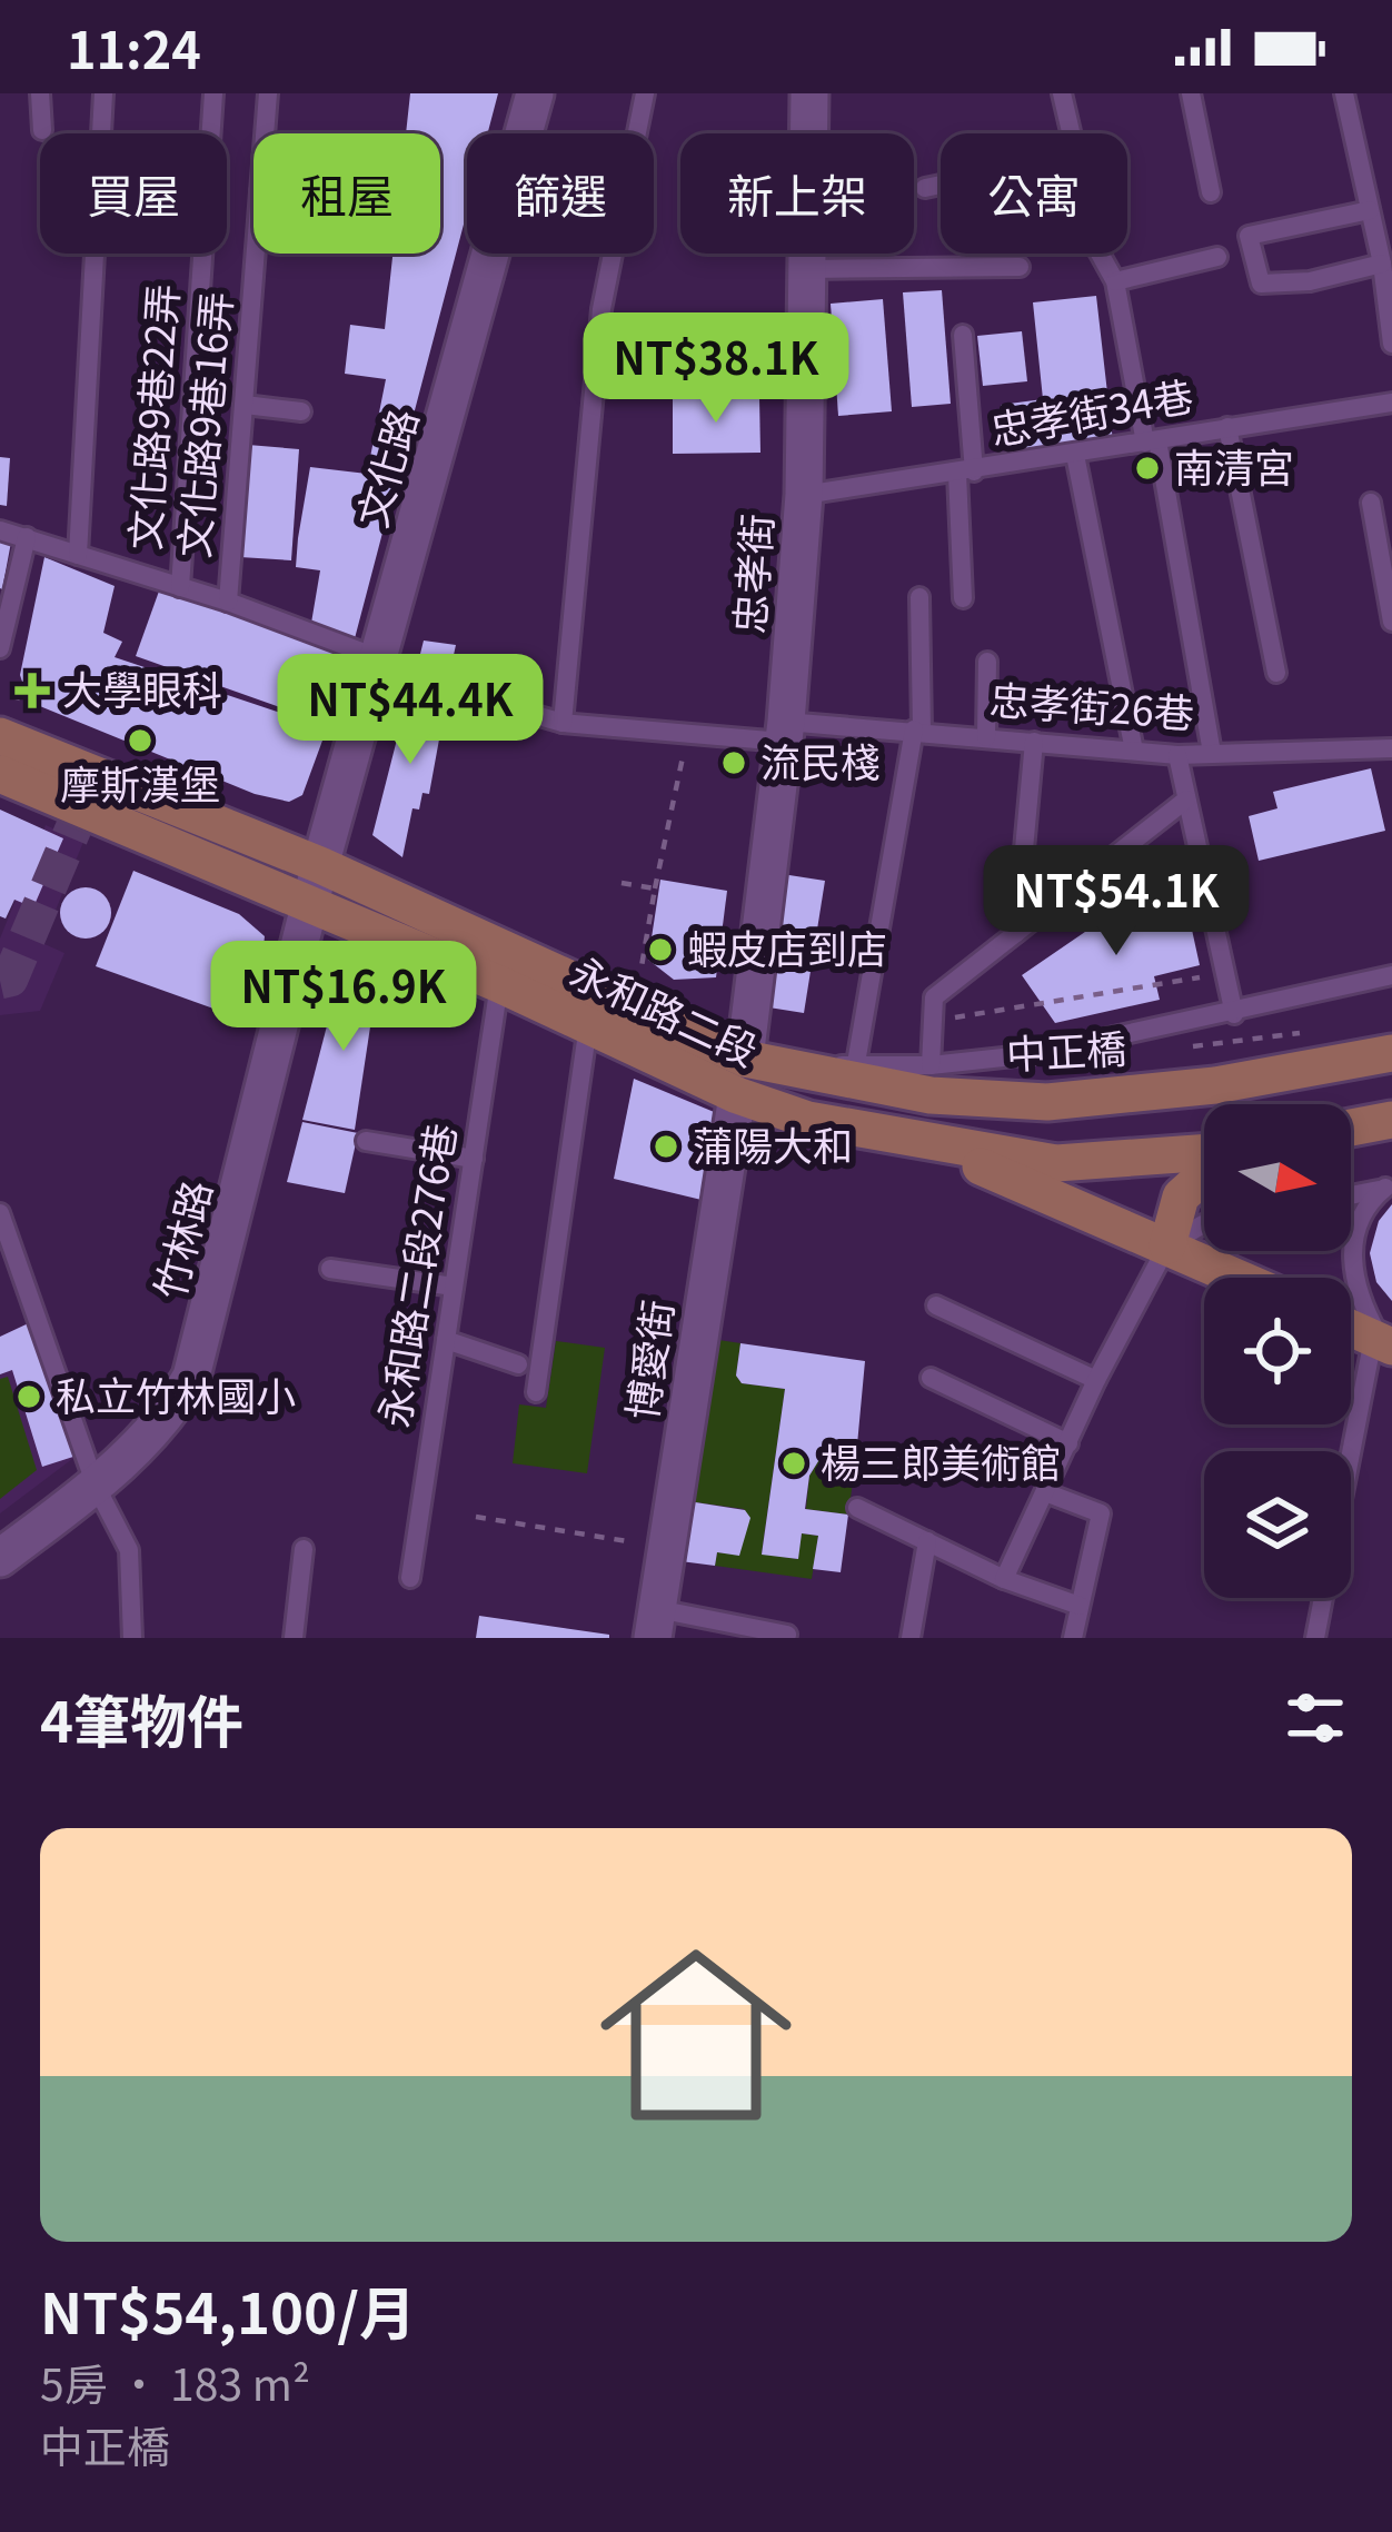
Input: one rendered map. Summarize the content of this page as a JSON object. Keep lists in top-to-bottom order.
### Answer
{
  "streets": {
    "main road": ["永和路二段", "中正橋"],
    "street": [
      "文化路",
      "忠孝街",
      "竹林路",
      "博愛街"
    ],
    "lane": [
      "忠孝街34巷",
      "文化路9巷22弄",
      "文化路9巷16弄",
      "忠孝街26巷",
      "永和路二段276巷"
    ]
  },
  "crossings": [
    ["忠孝街34巷", "忠孝街"],
    ["文化路9巷22弄", "忠孝街26巷"],
    ["文化路9巷16弄", "忠孝街26巷"],
    ["文化路", "忠孝街26巷"],
    ["文化路", "永和路二段"],
    ["文化路", "竹林路"],
    ["忠孝街", "忠孝街26巷"],
    ["忠孝街", "永和路二段"],
    ["忠孝街", "中正橋"],
    ["永和路二段", "中正橋"],
    ["永和路二段", "竹林路"],
    ["永和路二段", "永和路二段276巷"],
    ["永和路二段", "博愛街"]
  ],
  "places": {
    "other": [
      "南清宮",
      "摩斯漢堡",
      "流民棧",
      "蝦皮店到店",
      "蒲陽大和",
      "私立竹林國小",
      "楊三郎美術館"
    ],
    "health": ["大學眼科"]
  },
  "north": "right",
  "page": {
    "status": "11:24",
    "chip": [
      "買屋",
      "租屋",
      "篩選",
      "新上架",
      "公寓"
    ],
    "price": [
      "NT$38.1K",
      "NT$44.4K",
      "NT$54.1K",
      "NT$16.9K"
    ],
    "heading": "4筆物件",
    "list": [
      {
        "name": "NT$54,100/月",
        "note": "5房 · 183 m² · 中正橋"
      }
    ]
  }
}
